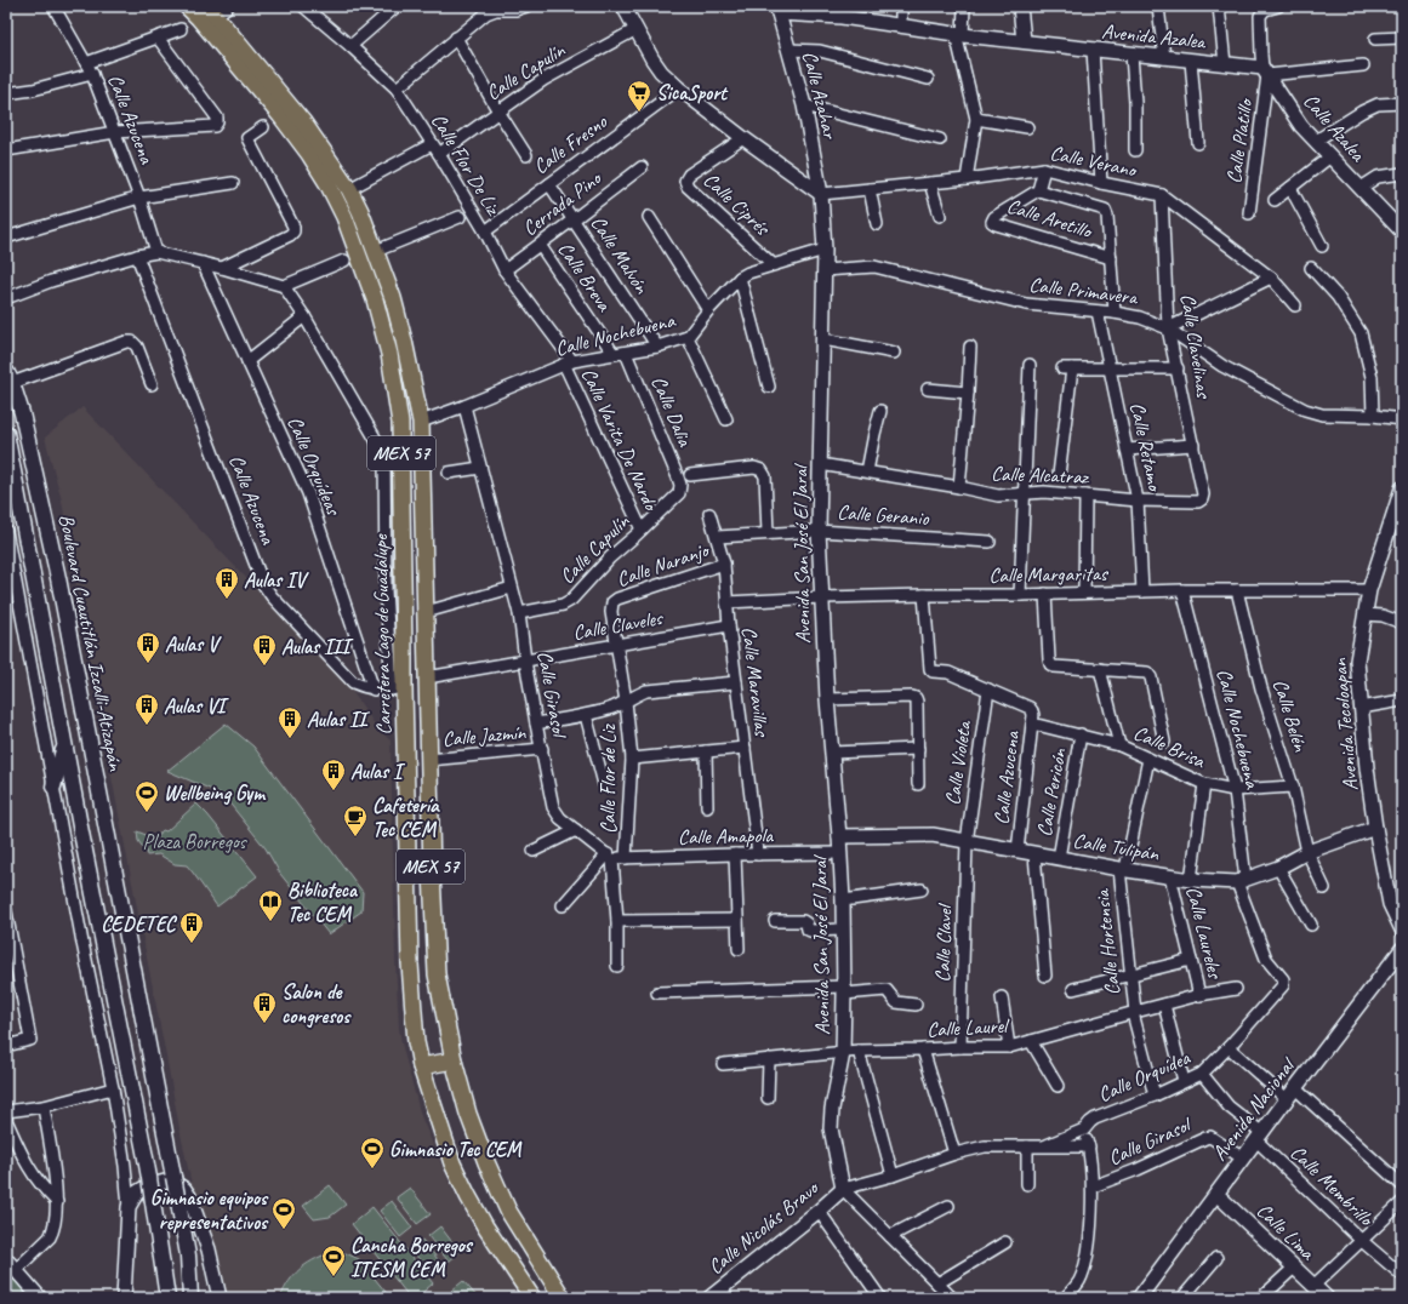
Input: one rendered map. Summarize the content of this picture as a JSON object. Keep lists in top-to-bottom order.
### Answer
{
  "streets": {
    "main road": ["MEX 57", "Carretera Lago de Guadalupe", "Boulevard Cuautitlán Izcalli-Atizapán"],
    "street": [
      "Avenida Azalea",
      "Calle Capulín",
      "Calle Azahar",
      "Calle Azucena",
      "Calle Azalea",
      "Calle Platillo",
      "Calle Fresno",
      "Calle Verano",
      "Calle Flor De Liz",
      "Cerrada Pino",
      "Calle Ciprés",
      "Calle Aretillo",
      "Calle Malvón",
      "Calle Breva",
      "Calle Primavera",
      "Calle Nochebuena",
      "Calle Clavelinas",
      "Calle Dalia",
      "Calle Varita De Nardo",
      "Calle Retamo",
      "Calle Orquídeas",
      "Calle Alcatraz",
      "Calle Geranio",
      "Avenida San José El Jaral",
      "Calle Naranjo",
      "Calle Margaritas",
      "Calle Claveles",
      "Calle Maravillas",
      "Calle Girasol",
      "Calle Belén",
      "Avenida Tecoloapan",
      "Calle Jazmín",
      "Calle Brisa",
      "Calle Violeta",
      "Calle Flor de Liz",
      "Calle Pericón",
      "Calle Amapola",
      "Calle Tulipán",
      "Calle Laureles",
      "Calle Hortensia",
      "Calle Clavel",
      "Calle Laurel",
      "Calle Orquídea",
      "Avenida Nacional",
      "Calle Membrillo",
      "Calle Nicolás Bravo",
      "Calle Lima"
    ]
  },
  "crossings": [
    ["Avenida Azalea", "Calle Azahar"],
    ["Avenida Azalea", "Calle Azalea"],
    ["Avenida Azalea", "Calle Platillo"],
    ["Calle Capulín", "Calle Flor De Liz"],
    ["Calle Capulín", "Calle Dalia"],
    ["Calle Capulín", "Calle Varita De Nardo"],
    ["Calle Capulín", "MEX 57"],
    ["Calle Capulín", "Calle Girasol"],
    ["Calle Azahar", "Calle Verano"],
    ["Calle Azahar", "Avenida San José El Jaral"],
    ["Calle Azucena", "Calle Orquídeas"],
    ["Calle Azucena", "Carretera Lago de Guadalupe"],
    ["Calle Azucena", "Calle Brisa"],
    ["Calle Azucena", "Calle Violeta"],
    ["Calle Azucena", "Calle Tulipán"],
    ["Calle Azalea", "Calle Platillo"],
    ["Calle Fresno", "Calle Flor De Liz"],
    ["Calle Fresno", "Calle Malvón"],
    ["Calle Verano", "Calle Aretillo"],
    ["Calle Verano", "Calle Clavelinas"],
    ["Calle Verano", "Avenida San José El Jaral"],
    ["Calle Flor De Liz", "Cerrada Pino"],
    ["Calle Flor De Liz", "Calle Nochebuena"],
    ["Calle Flor De Liz", "Calle Varita De Nardo"],
    ["Cerrada Pino", "Calle Malvón"],
    ["Cerrada Pino", "Calle Breva"],
    ["Calle Ciprés", "Calle Nochebuena"],
    ["Calle Malvón", "Calle Nochebuena"],
    ["Calle Breva", "Calle Nochebuena"],
    ["Calle Primavera", "Calle Clavelinas"],
    ["Calle Primavera", "Calle Retamo"],
    ["Calle Primavera", "Avenida San José El Jaral"],
    ["Calle Nochebuena", "Calle Dalia"],
    ["Calle Nochebuena", "Calle Varita De Nardo"],
    ["Calle Nochebuena", "MEX 57"],
    ["Calle Nochebuena", "Avenida San José El Jaral"],
    ["Calle Nochebuena", "Calle Margaritas"],
    ["Calle Nochebuena", "Calle Girasol"],
    ["Calle Nochebuena", "Calle Brisa"],
    ["Calle Nochebuena", "Calle Tulipán"],
    ["Calle Nochebuena", "Calle Orquídea"],
    ["Calle Clavelinas", "Calle Alcatraz"],
    ["Calle Retamo", "Calle Alcatraz"],
    ["Calle Retamo", "Calle Margaritas"],
    ["MEX 57", "Calle Claveles"],
    ["MEX 57", "Calle Jazmín"],
    ["Calle Alcatraz", "Avenida San José El Jaral"],
    ["Calle Geranio", "Avenida San José El Jaral"],
    ["Calle Geranio", "Calle Maravillas"],
    ["Avenida San José El Jaral", "Calle Margaritas"],
    ["Avenida San José El Jaral", "Calle Amapola"],
    ["Avenida San José El Jaral", "Calle Tulipán"],
    ["Avenida San José El Jaral", "Calle Laurel"],
    ["Avenida San José El Jaral", "Calle Orquídea"],
    ["Avenida San José El Jaral", "Calle Nicolás Bravo"],
    ["Calle Naranjo", "Calle Maravillas"],
    ["Calle Naranjo", "Calle Flor de Liz"],
    ["Calle Margaritas", "Calle Maravillas"],
    ["Calle Margaritas", "Calle Belén"],
    ["Calle Margaritas", "Avenida Tecoloapan"],
    ["Calle Claveles", "Calle Maravillas"],
    ["Calle Claveles", "Calle Girasol"],
    ["Calle Claveles", "Calle Flor de Liz"],
    ["Calle Maravillas", "Calle Jazmín"],
    ["Calle Maravillas", "Calle Amapola"],
    ["Calle Girasol", "Calle Jazmín"],
    ["Calle Girasol", "Calle Amapola"],
    ["Calle Girasol", "Avenida Nacional"],
    ["Calle Belén", "Calle Brisa"],
    ["Calle Belén", "Calle Tulipán"],
    ["Avenida Tecoloapan", "Calle Tulipán"],
    ["Calle Jazmín", "Calle Flor de Liz"],
    ["Calle Brisa", "Calle Pericón"],
    ["Calle Brisa", "Calle Hortensia"],
    ["Calle Violeta", "Calle Tulipán"],
    ["Calle Violeta", "Calle Clavel"],
    ["Calle Flor de Liz", "Calle Amapola"],
    ["Calle Pericón", "Calle Tulipán"],
    ["Calle Tulipán", "Calle Laureles"],
    ["Calle Tulipán", "Calle Hortensia"],
    ["Calle Tulipán", "Calle Clavel"],
    ["Calle Laureles", "Calle Laurel"],
    ["Calle Hortensia", "Calle Laurel"],
    ["Calle Hortensia", "Calle Orquídea"],
    ["Calle Clavel", "Calle Laurel"],
    ["Calle Orquídea", "Calle Membrillo"],
    ["Calle Orquídea", "Calle Nicolás Bravo"],
    ["Avenida Nacional", "Calle Membrillo"],
    ["Avenida Nacional", "Calle Lima"]
  ],
  "parks": ["Plaza Borregos"],
  "places": {
    "supermarket": ["SicaSport"],
    "building": [
      "Aulas IV",
      "Aulas V",
      "Aulas III",
      "Aulas VI",
      "Aulas II",
      "Aulas I",
      "CEDETEC",
      "Salon de congresos"
    ],
    "sports": [
      "Wellbeing Gym",
      "Gimnasio Tec CEM",
      "Gimnasio equipos representativos",
      "Cancha Borregos ITESM CEM"
    ],
    "cafe": ["Cafetería Tec CEM"],
    "library": ["Biblioteca Tec CEM"]
  }
}
